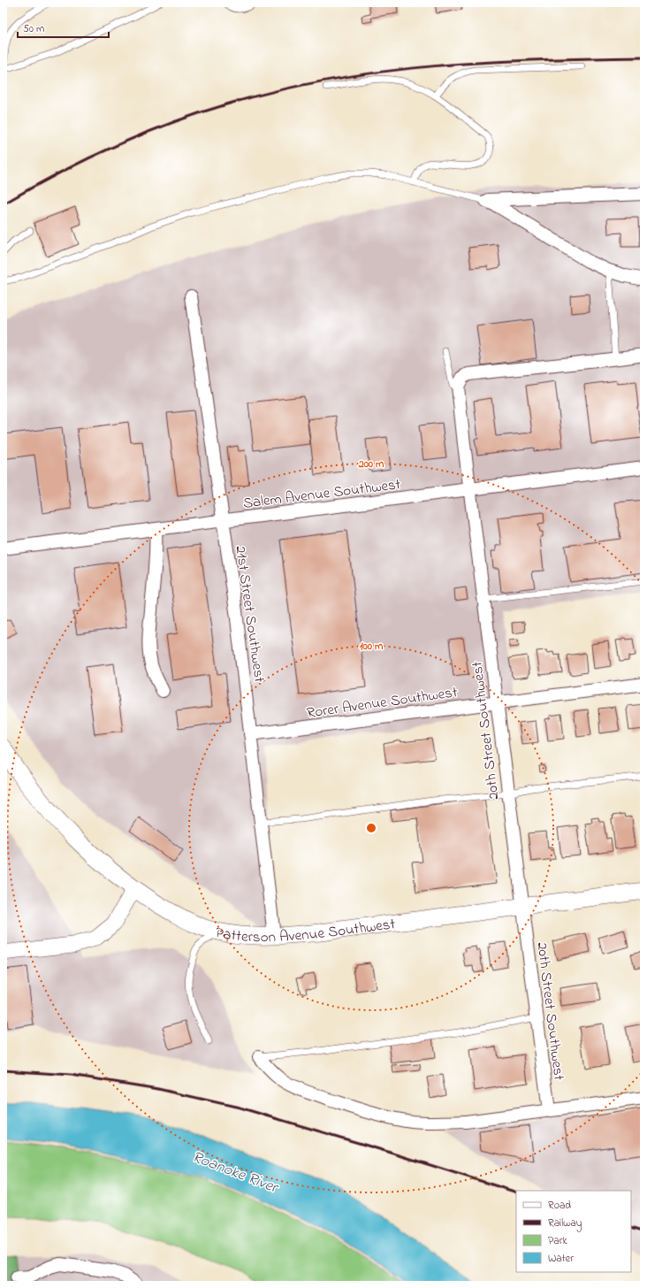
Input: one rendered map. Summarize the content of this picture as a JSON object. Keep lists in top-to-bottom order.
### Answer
{
  "streets": {
    "main road": ["Patterson Avenue Southwest"],
    "street": [
      "Salem Avenue Southwest",
      "21st Street Southwest",
      "Rorer Avenue Southwest",
      "20th Street Southwest"
    ]
  },
  "crossings": [
    ["Salem Avenue Southwest", "21st Street Southwest"],
    ["Salem Avenue Southwest", "20th Street Southwest"],
    ["21st Street Southwest", "Rorer Avenue Southwest"],
    ["21st Street Southwest", "Patterson Avenue Southwest"],
    ["Rorer Avenue Southwest", "20th Street Southwest"],
    ["20th Street Southwest", "Patterson Avenue Southwest"]
  ],
  "water": ["Roanoke River"],
  "legend": [
    "Road",
    "Railway",
    "Park",
    "Water"
  ],
  "scale_bar": "50 m",
  "rings": ["200 m", "100 m"]
}
